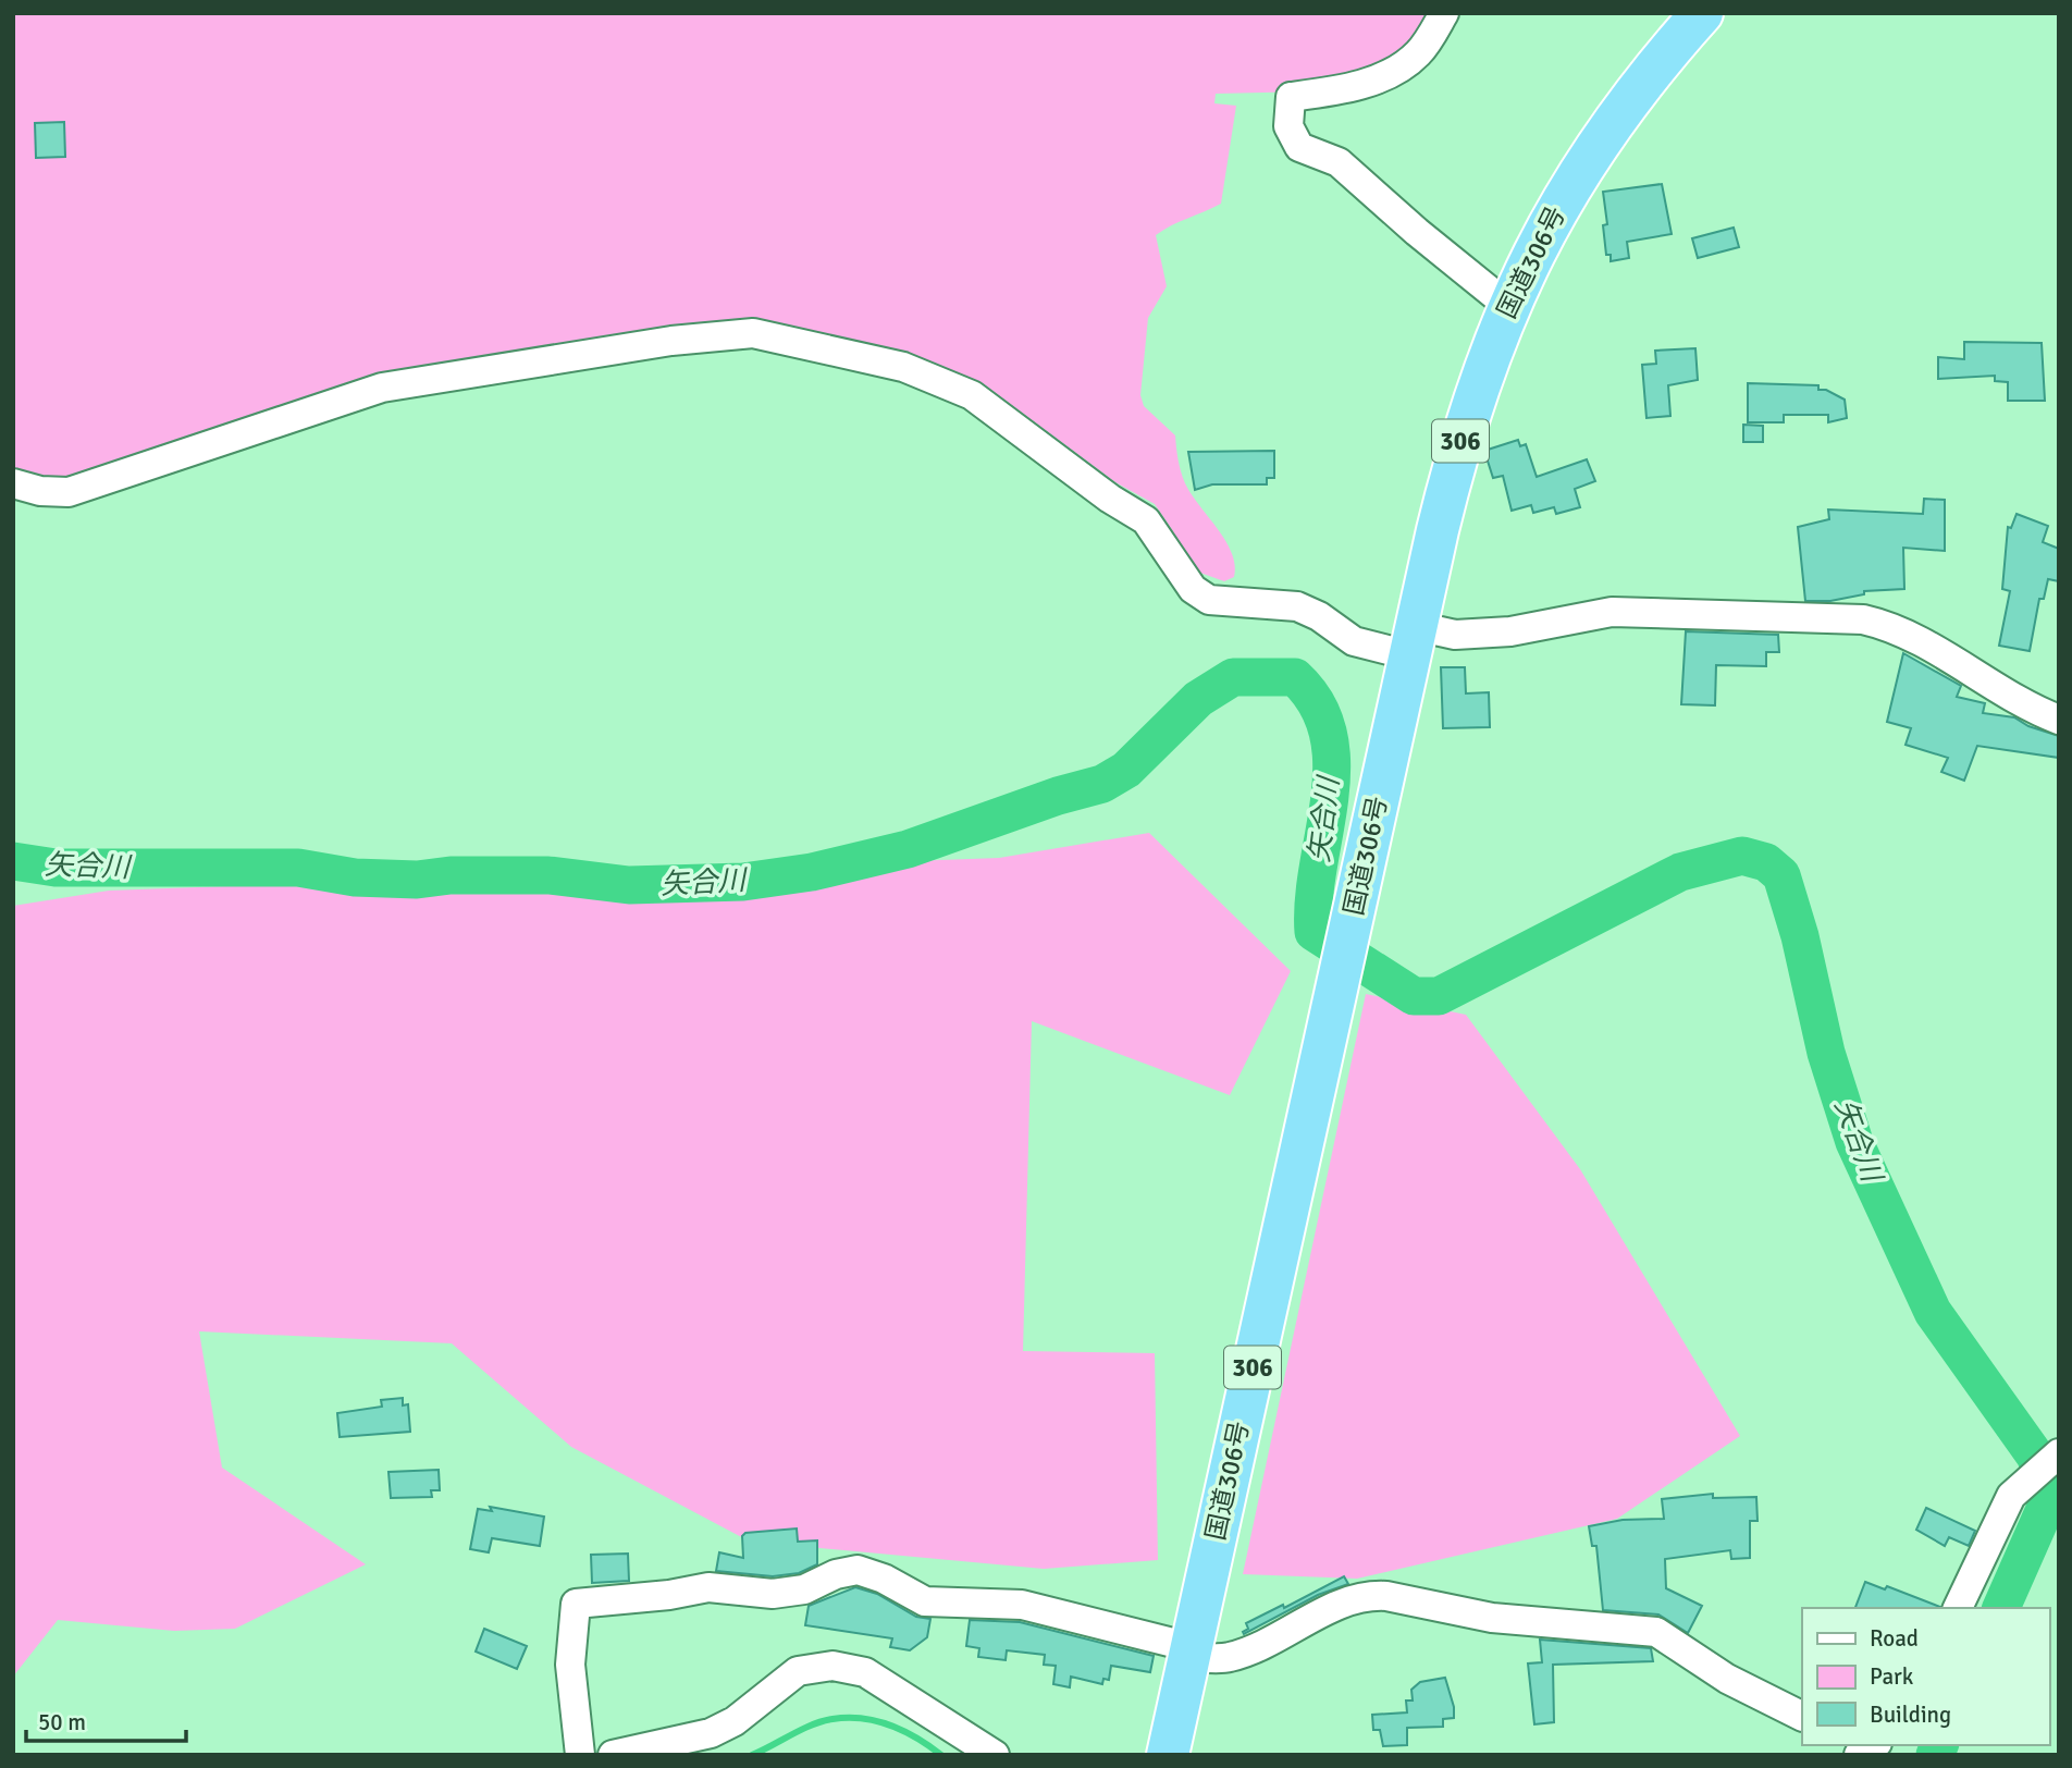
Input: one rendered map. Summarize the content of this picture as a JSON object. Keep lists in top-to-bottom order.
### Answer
{
  "streets": {
    "highway": ["国道306号", "306"]
  },
  "water": ["矢合川"],
  "legend": ["Road", "Park", "Building"],
  "scale_bar": "50 m"
}
